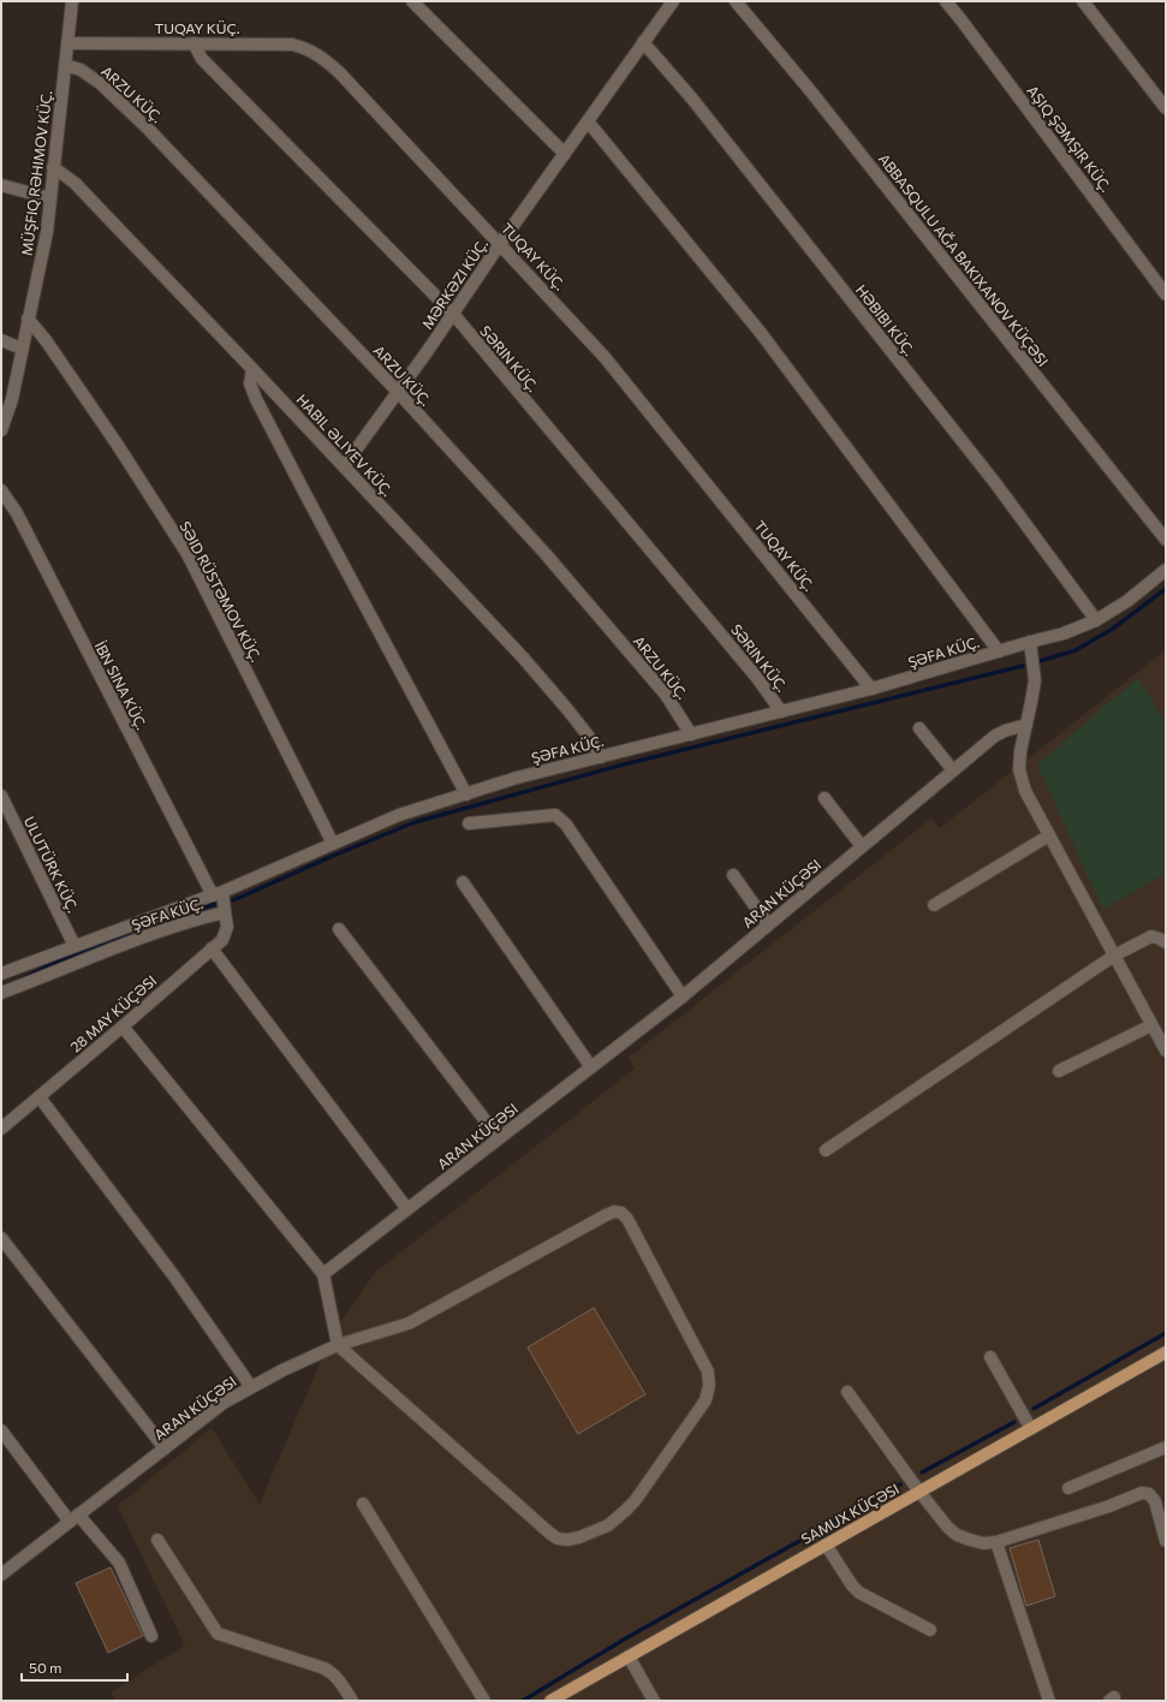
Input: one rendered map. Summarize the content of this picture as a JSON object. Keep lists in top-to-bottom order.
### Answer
{
  "streets": {
    "main road": ["SAMUX KÜÇƏSI"],
    "street": [
      "TUQAY KÜÇ.",
      "ARZU KÜÇ.",
      "MÜŞFIQ RƏHIMOV KÜÇ.",
      "MƏRKƏZI KÜÇ.",
      "HƏBIBI KÜÇ.",
      "SƏRIN KÜÇ.",
      "HABIL ƏLIYEV KÜÇ.",
      "SƏID RÜSTƏMOV KÜÇ.",
      "ŞƏFA KÜÇ.",
      "İBN SINA KÜÇ.",
      "ULUTÜRK KÜÇ.",
      "ARAN KÜÇƏSI",
      "28 MAY KÜÇƏSI"
    ]
  },
  "crossings": [
    ["TUQAY KÜÇ.", "MÜŞFIQ RƏHIMOV KÜÇ."],
    ["TUQAY KÜÇ.", "MƏRKƏZI KÜÇ."],
    ["TUQAY KÜÇ.", "SƏRIN KÜÇ."],
    ["TUQAY KÜÇ.", "ŞƏFA KÜÇ."],
    ["ARZU KÜÇ.", "MÜŞFIQ RƏHIMOV KÜÇ."],
    ["ARZU KÜÇ.", "MƏRKƏZI KÜÇ."],
    ["ARZU KÜÇ.", "ŞƏFA KÜÇ."],
    ["MÜŞFIQ RƏHIMOV KÜÇ.", "HABIL ƏLIYEV KÜÇ."],
    ["MÜŞFIQ RƏHIMOV KÜÇ.", "SƏID RÜSTƏMOV KÜÇ."],
    ["MƏRKƏZI KÜÇ.", "HƏBIBI KÜÇ."],
    ["MƏRKƏZI KÜÇ.", "SƏRIN KÜÇ."],
    ["MƏRKƏZI KÜÇ.", "HABIL ƏLIYEV KÜÇ."],
    ["HƏBIBI KÜÇ.", "ŞƏFA KÜÇ."],
    ["SƏRIN KÜÇ.", "ŞƏFA KÜÇ."],
    ["HABIL ƏLIYEV KÜÇ.", "ŞƏFA KÜÇ."],
    ["SƏID RÜSTƏMOV KÜÇ.", "ŞƏFA KÜÇ."],
    ["ŞƏFA KÜÇ.", "İBN SINA KÜÇ."],
    ["ŞƏFA KÜÇ.", "28 MAY KÜÇƏSI"]
  ],
  "scale_bar": "50 m"
}
